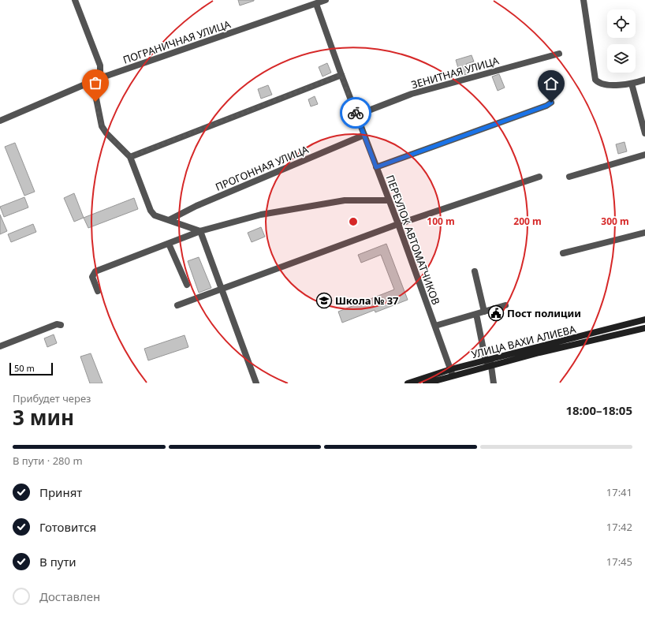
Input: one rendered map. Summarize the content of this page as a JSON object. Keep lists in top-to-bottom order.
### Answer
{
  "streets": {
    "main road": ["УЛИЦА ВАХИ АЛИЕВА"],
    "street": [
      "ПОГРАНИЧНАЯ УЛИЦА",
      "ЗЕНИТНАЯ УЛИЦА",
      "ПРОГОННАЯ УЛИЦА",
      "ПЕРЕУЛОК АВТОМАТЧИКОВ"
    ]
  },
  "crossings": [
    ["ПОГРАНИЧНАЯ УЛИЦА", "ПЕРЕУЛОК АВТОМАТЧИКОВ"],
    ["ЗЕНИТНАЯ УЛИЦА", "ПЕРЕУЛОК АВТОМАТЧИКОВ"],
    ["ПРОГОННАЯ УЛИЦА", "ПЕРЕУЛОК АВТОМАТЧИКОВ"],
    ["ПЕРЕУЛОК АВТОМАТЧИКОВ", "УЛИЦА ВАХИ АЛИЕВА"]
  ],
  "places": {
    "school or university": ["Школа № 37"],
    "public building": ["Пост полиции"]
  },
  "scale_bar": "50 m",
  "page": {
    "scale": "50 m",
    "heading": ["3 мин", "Прибудет через", "18:00–18:05"],
    "bar": "В пути · 280 m",
    "list": [
      ["Принят", "17:41"],
      ["Готовится", "17:42"],
      ["В пути", "17:45"],
      "Доставлен"
    ]
  },
  "rings": ["100 m", "200 m", "300 m"]
}
